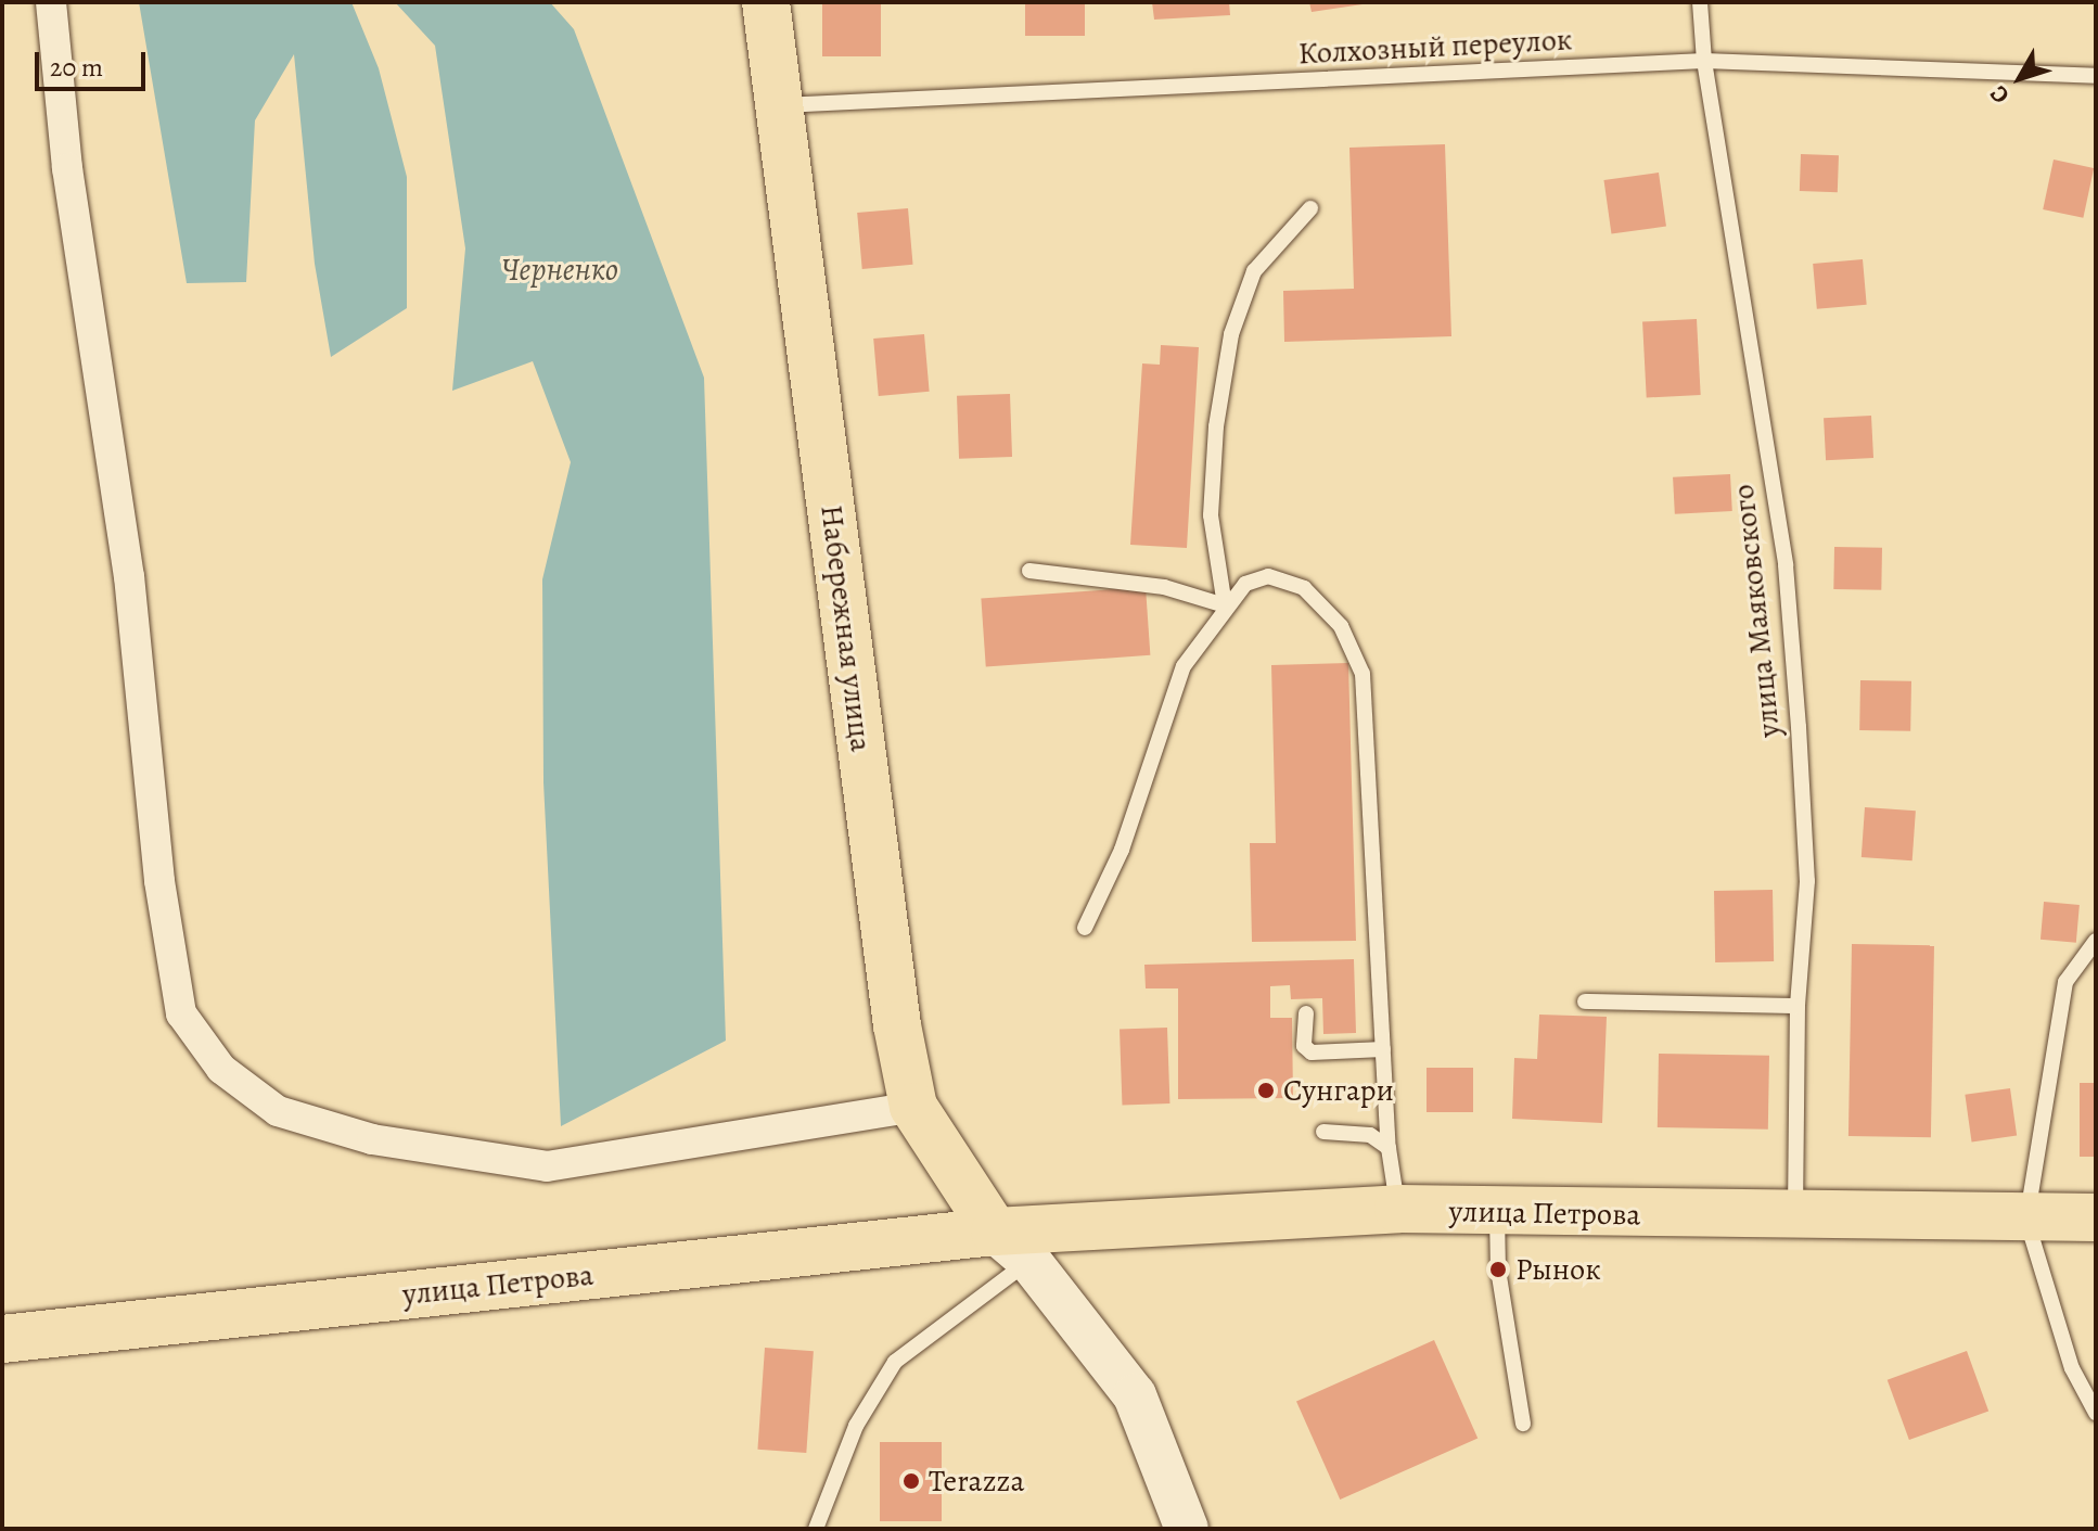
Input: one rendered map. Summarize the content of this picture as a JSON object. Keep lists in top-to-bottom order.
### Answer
{
  "streets": {
    "main road": ["Набережная улица", "улица Петрова"],
    "lane": ["Колхозный переулок", "улица Маяковского"]
  },
  "crossings": [
    ["Колхозный переулок", "улица Маяковского"],
    ["Колхозный переулок", "Набережная улица"],
    ["улица Маяковского", "улица Петрова"],
    ["Набережная улица", "улица Петрова"]
  ],
  "water": ["Черненко"],
  "places": ["Сунгари", "Рынок", "Terazza"],
  "scale_bar": "20 m",
  "north": "bottom left"
}
